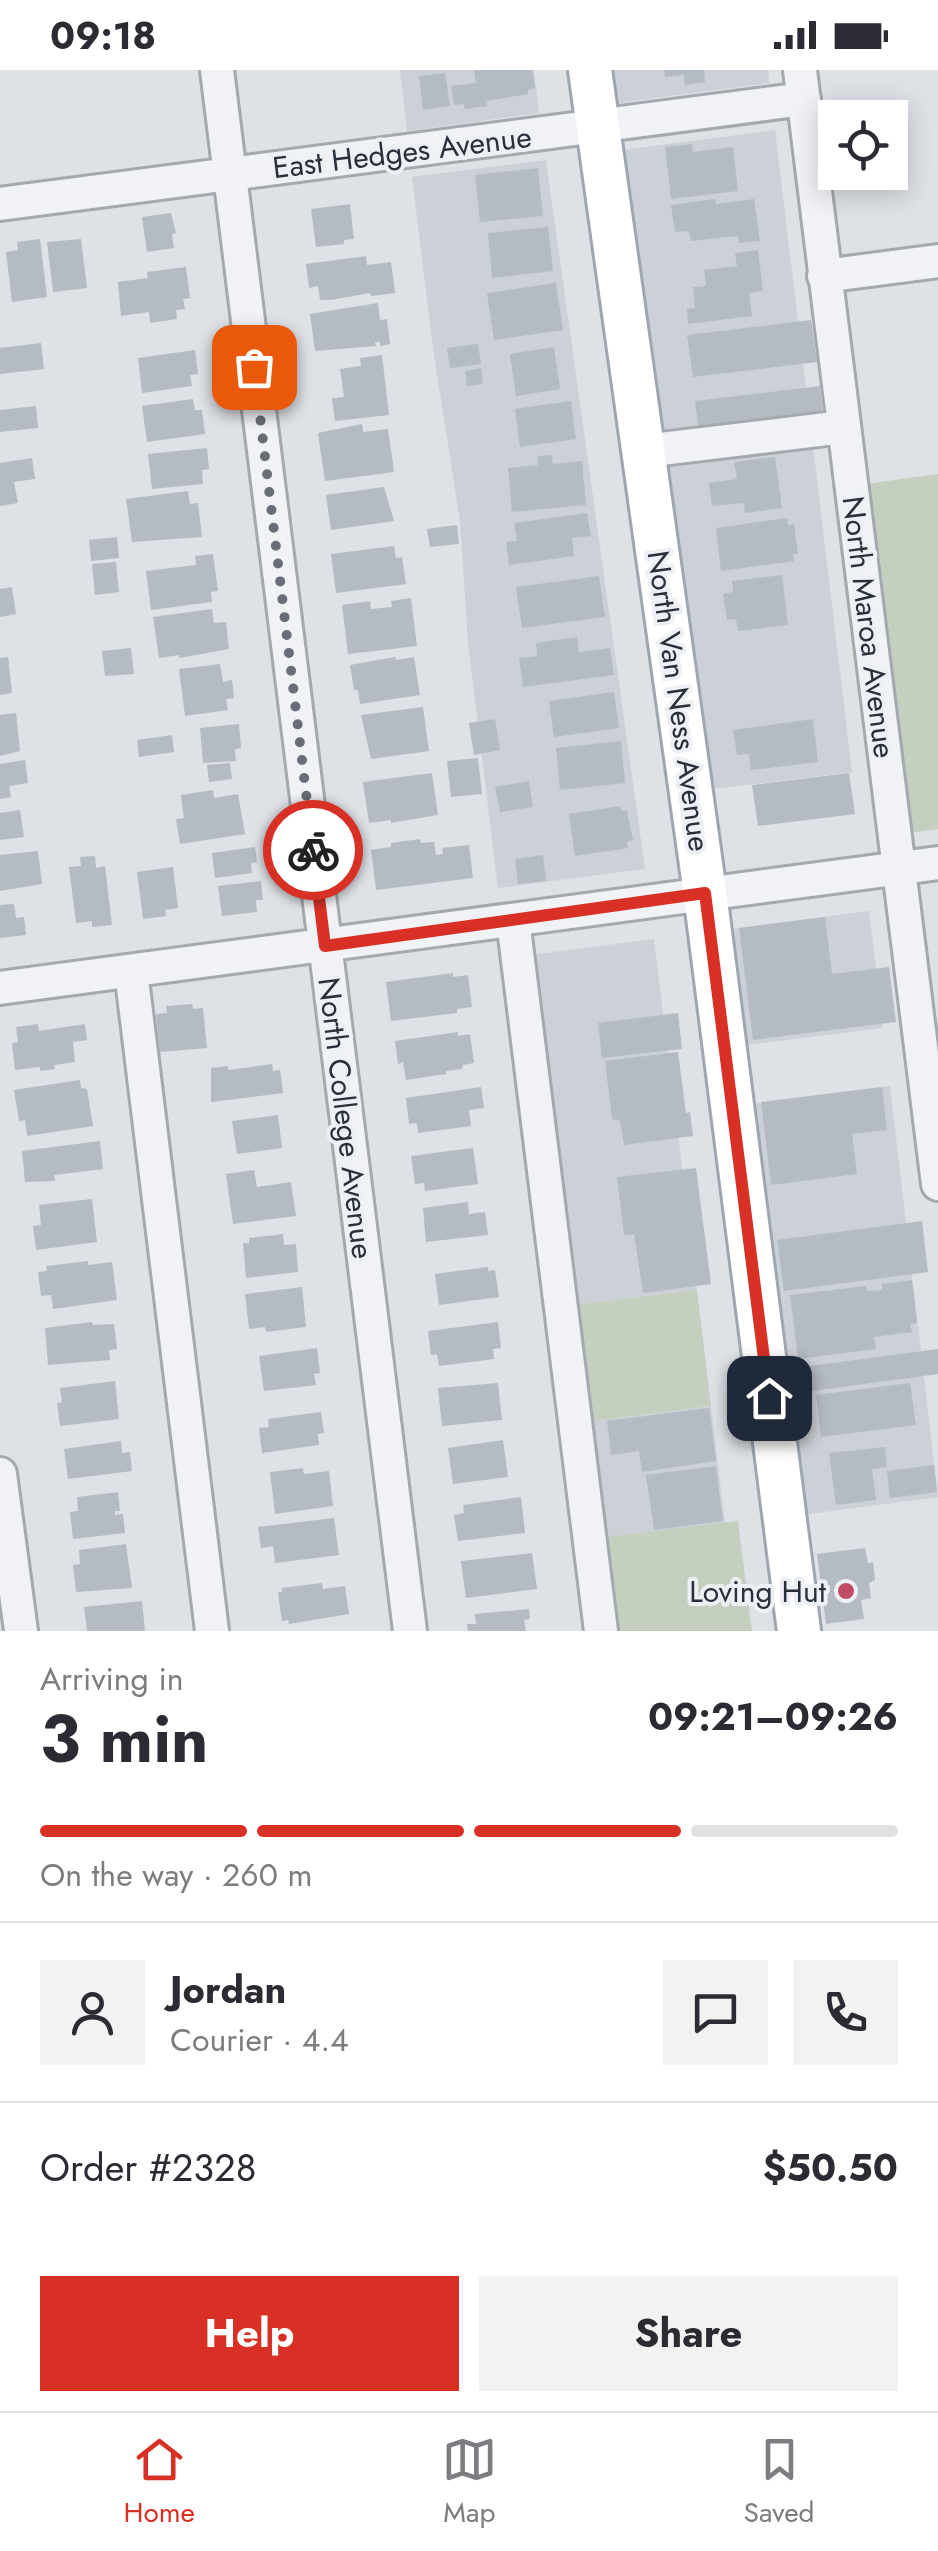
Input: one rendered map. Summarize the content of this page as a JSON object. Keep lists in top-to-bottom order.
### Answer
{
  "streets": {
    "main road": ["North Van Ness Avenue"],
    "street": ["East Hedges Avenue", "North Maroa Avenue", "North College Avenue"]
  },
  "crossings": [
    ["East Hedges Avenue", "North Maroa Avenue"],
    ["East Hedges Avenue", "North Van Ness Avenue"],
    ["East Hedges Avenue", "North College Avenue"]
  ],
  "places": ["Loving Hut"],
  "page": {
    "status": "09:18",
    "heading": ["3 min", "Arriving in", "09:21–09:26"],
    "panel": [
      "Jordan",
      "Courier · 4.4",
      "Order #2328",
      "$50.50"
    ],
    "bar": "On the way · 260 m",
    "buttons": ["Help", "Share"],
    "tabs": ["Home", "Map", "Saved"]
  }
}
